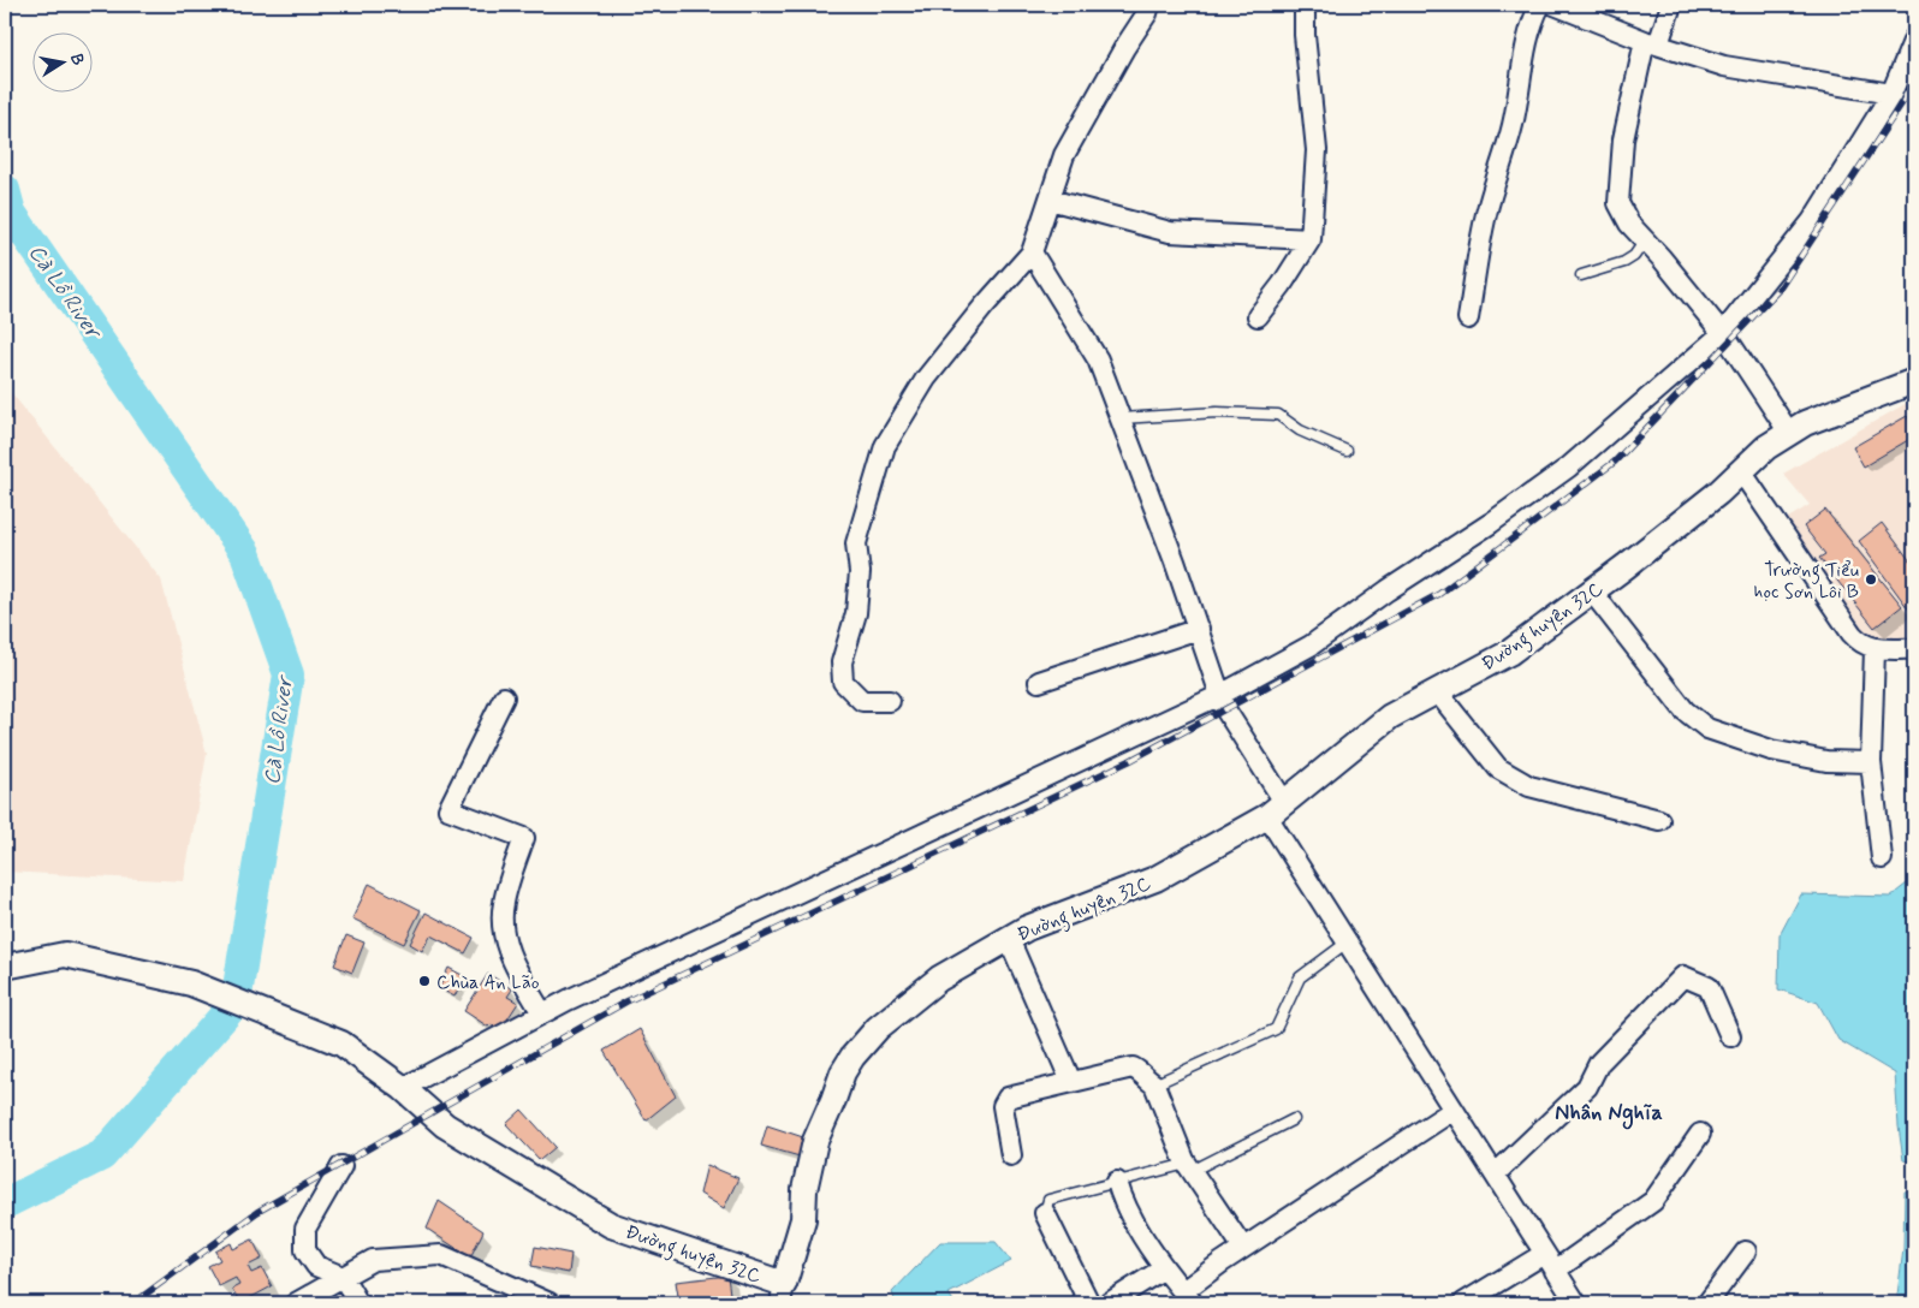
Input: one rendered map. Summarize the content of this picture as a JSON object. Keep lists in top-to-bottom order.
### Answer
{
  "streets": {
    "street": ["Đường huyện 32C"]
  },
  "districts": ["Nhân Nghĩa"],
  "water": ["Cà Lồ River"],
  "places": ["Trường Tiểu học Sơn Lôi B", "Chùa An Lão"],
  "north": "right"
}
